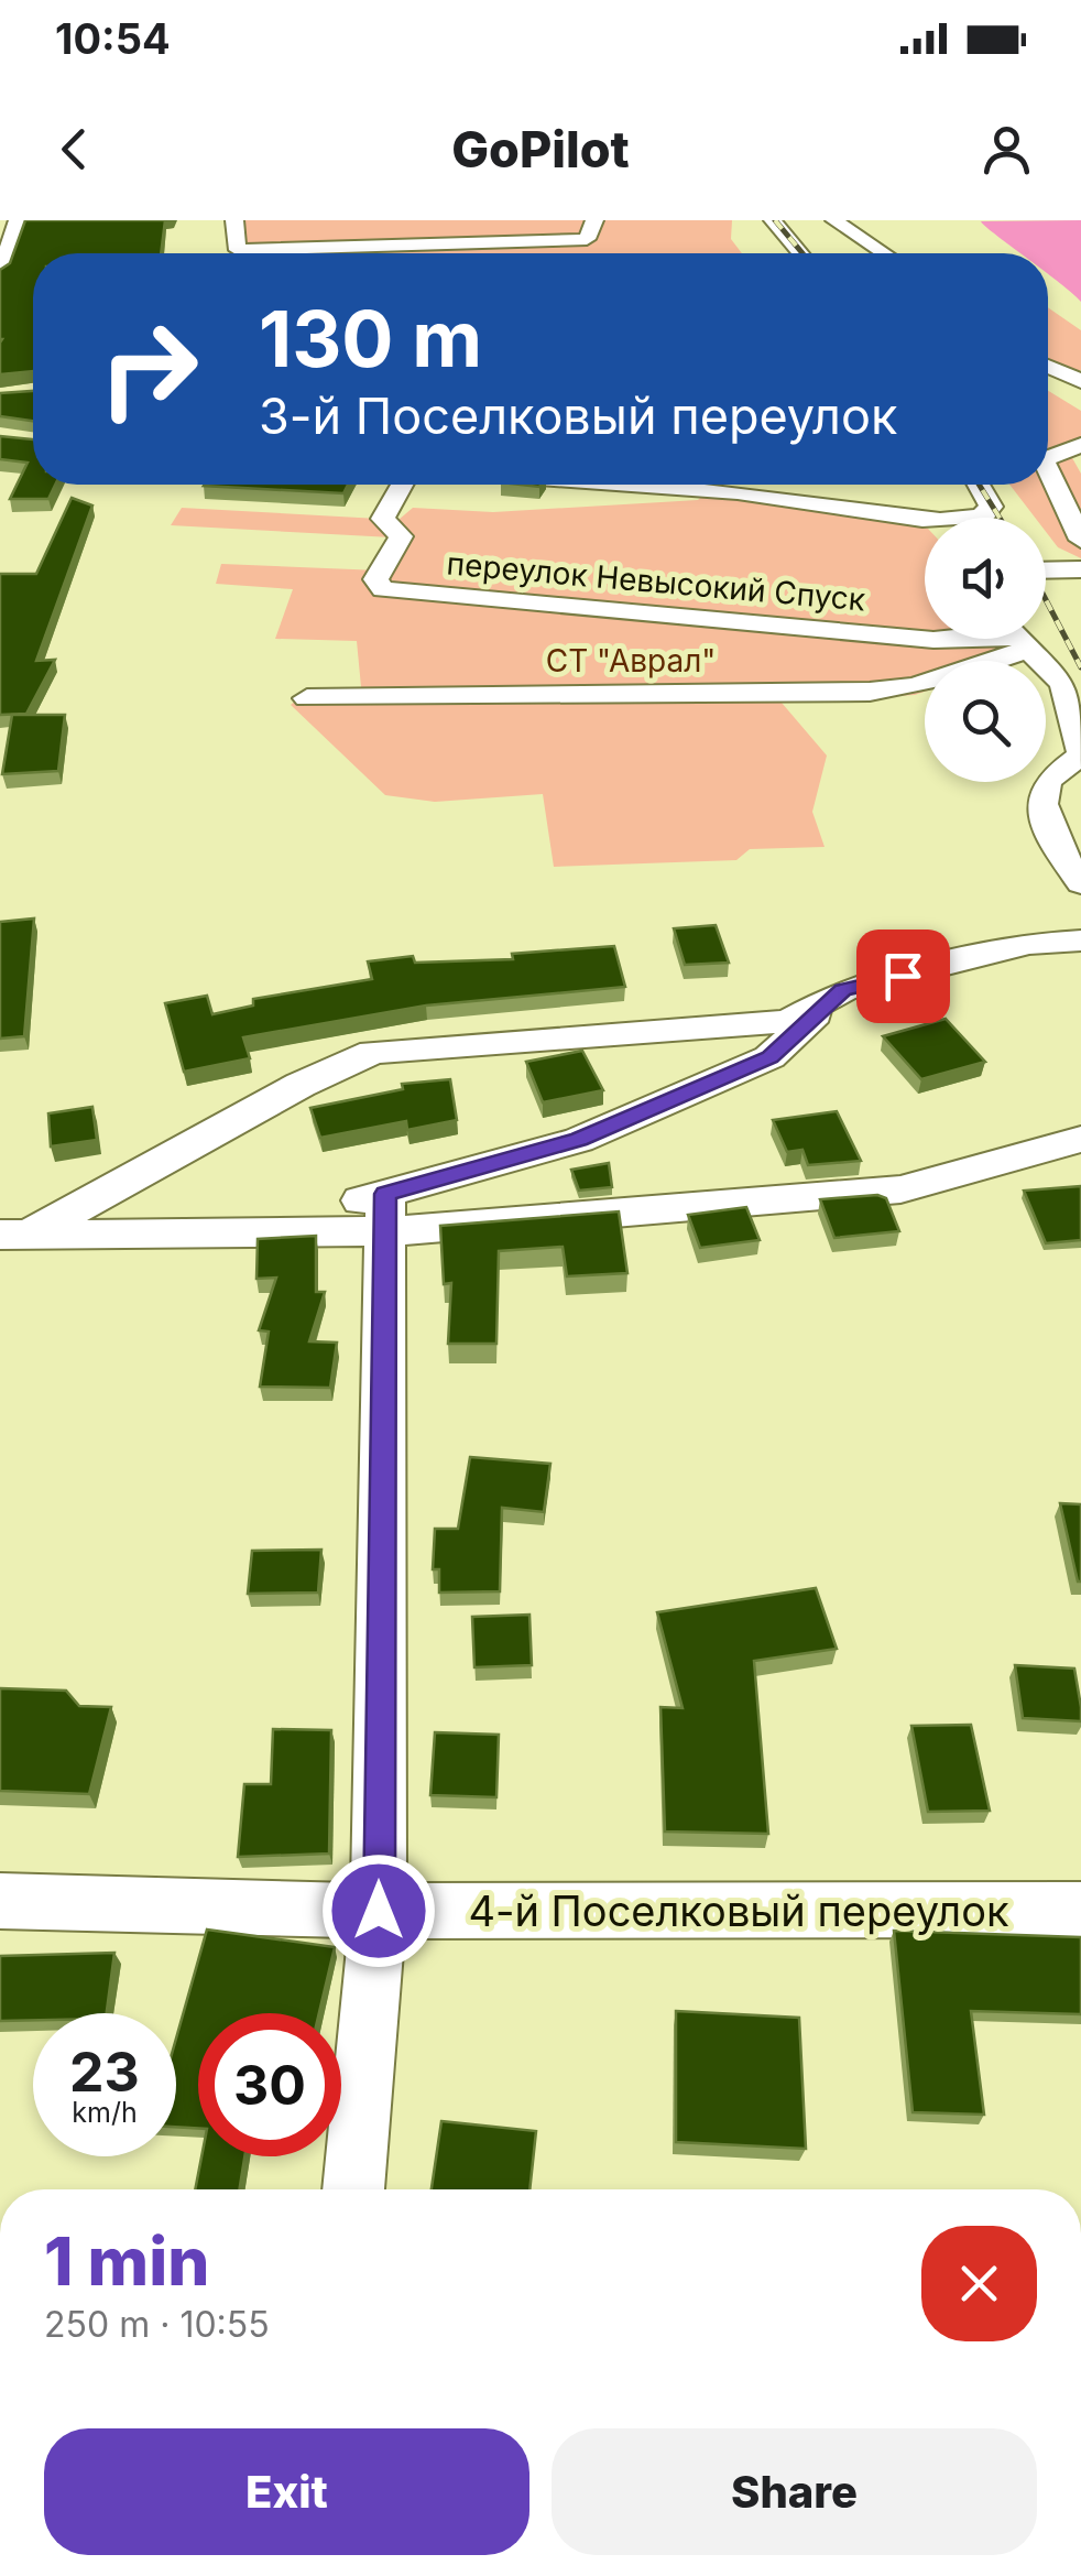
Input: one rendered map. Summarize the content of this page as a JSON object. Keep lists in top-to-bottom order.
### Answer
{
  "streets": {
    "street": ["переулок Невысокий Спуск", "4-й Поселковый переулок"]
  },
  "parks": ["СТ \"Аврал\""],
  "page": {
    "status": "10:54",
    "header": "GoPilot",
    "turn": ["130 m", "3-й Поселковый переулок"],
    "speed": "23 km/h",
    "limit": "30",
    "heading": ["1 min", "250 m · 10:55"],
    "buttons": ["Exit", "Share"]
  }
}
